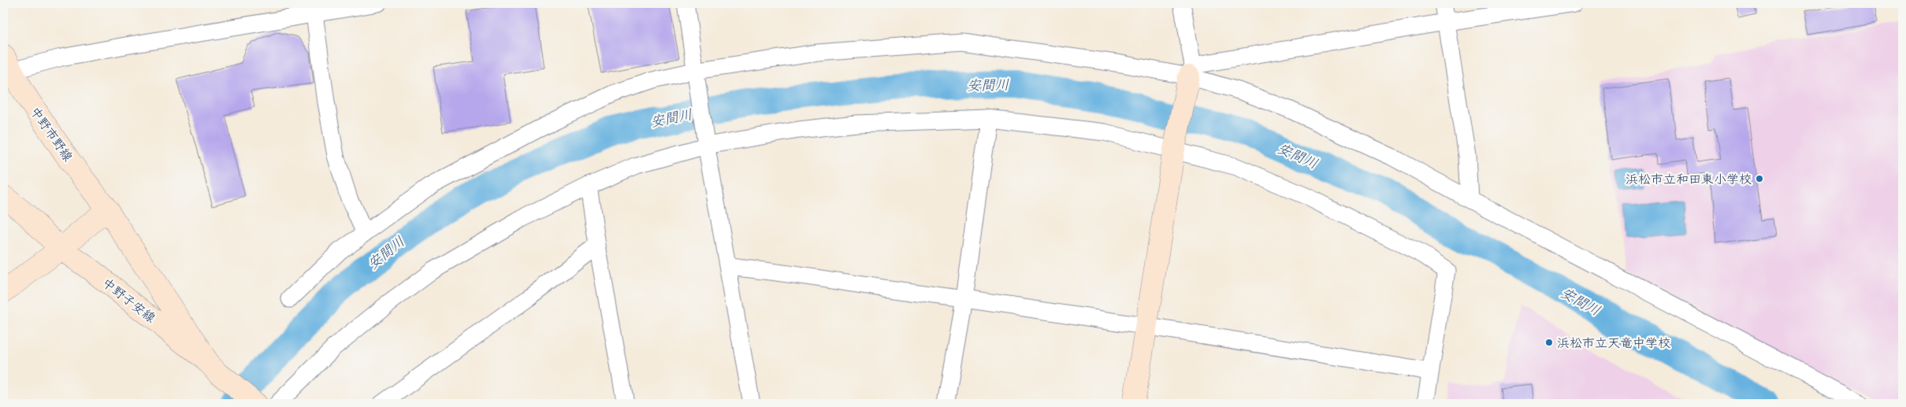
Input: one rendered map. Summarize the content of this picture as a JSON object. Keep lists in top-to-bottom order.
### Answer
{
  "streets": {
    "main road": ["中野市野線", "中野子安線"]
  },
  "crossings": [
    ["中野市野線", "中野子安線"]
  ],
  "water": ["安間川"],
  "places": ["浜松市立和田東小学校", "浜松市立天竜中学校"]
}
